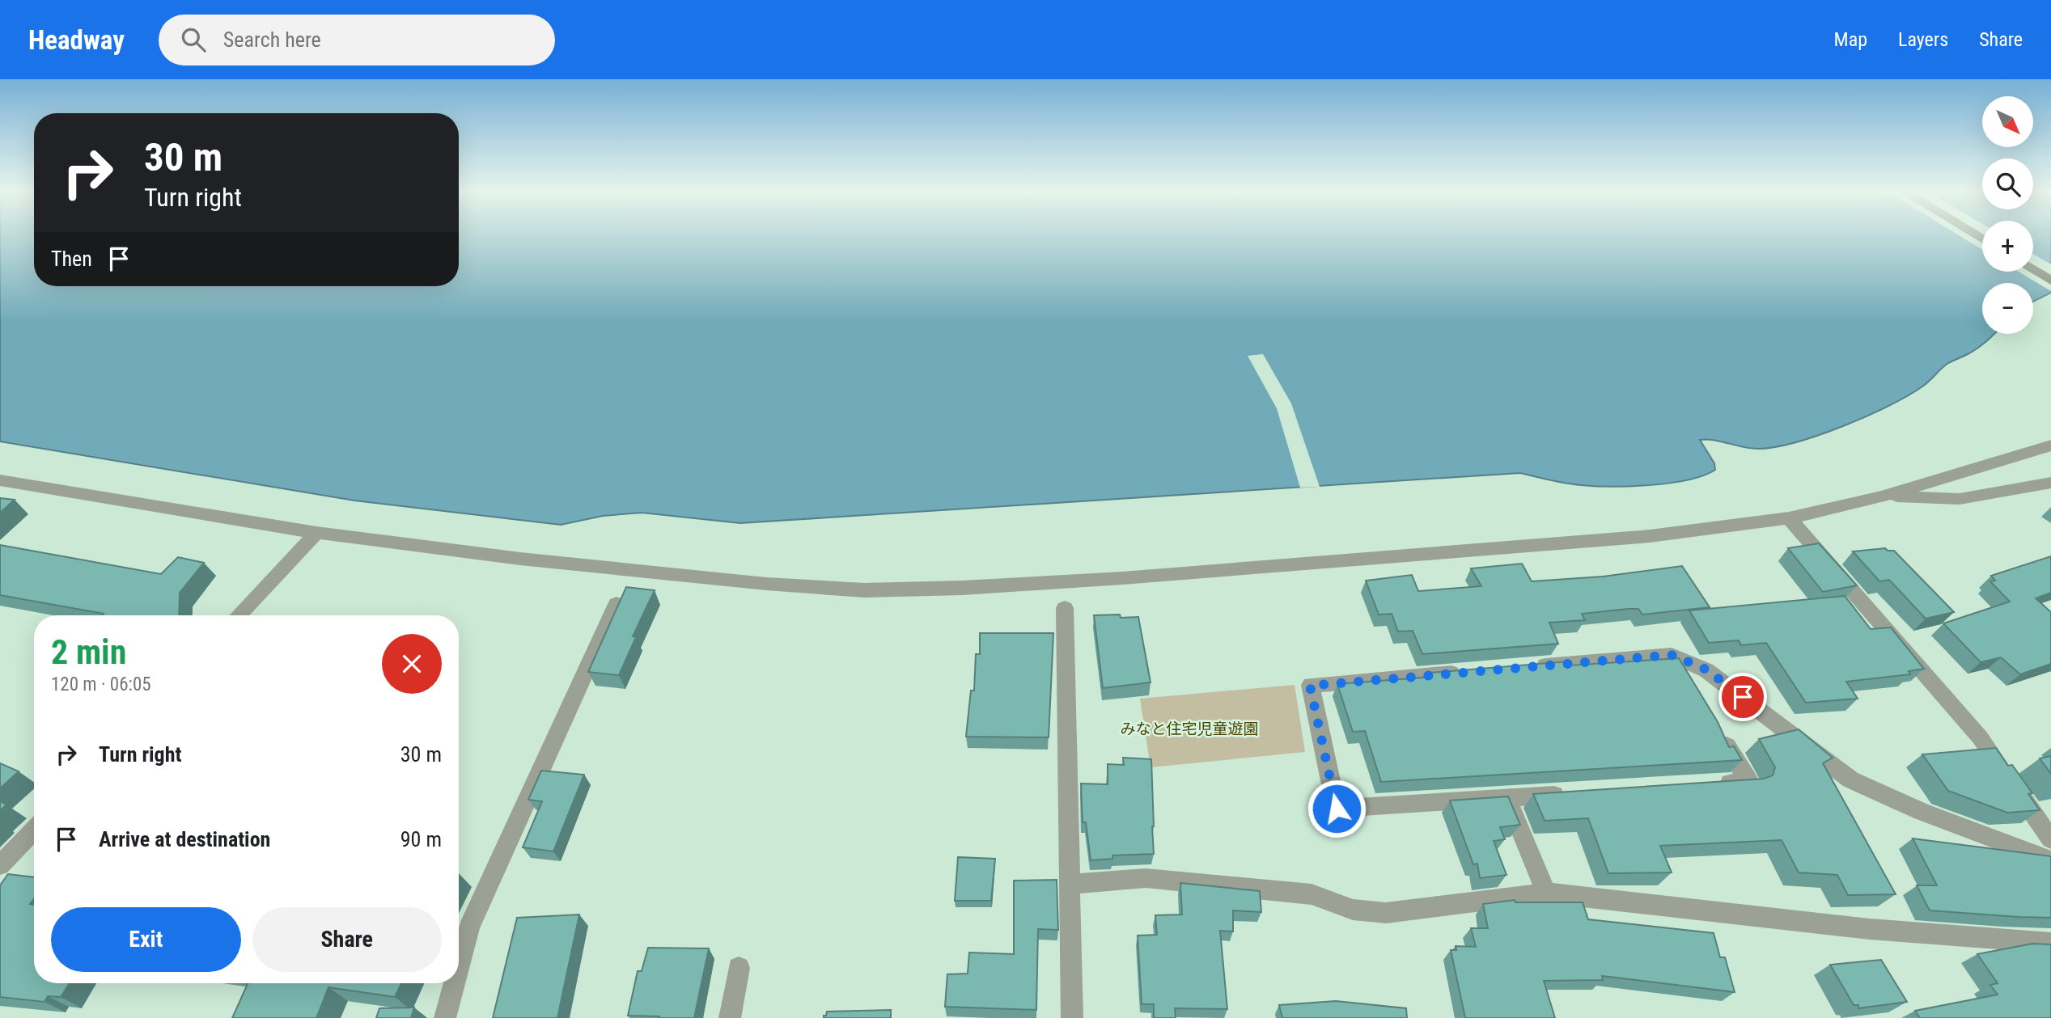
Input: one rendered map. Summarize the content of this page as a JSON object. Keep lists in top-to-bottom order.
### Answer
{
  "parks": ["みなと住宅児童遊園"],
  "north": "bottom right",
  "page": {
    "header": "Headway",
    "search": "Search here",
    "nav": ["Map", "Layers", "Share"],
    "map_buttons": ["+", "−"],
    "turn": ["30 m", "Turn right"],
    "then": "Then",
    "heading": ["2 min", "120 m · 06:05"],
    "list": [
      {
        "name": "Turn right",
        "value": "30 m"
      },
      {
        "name": "Arrive at destination",
        "value": "90 m"
      }
    ],
    "buttons": ["Exit", "Share"]
  }
}
